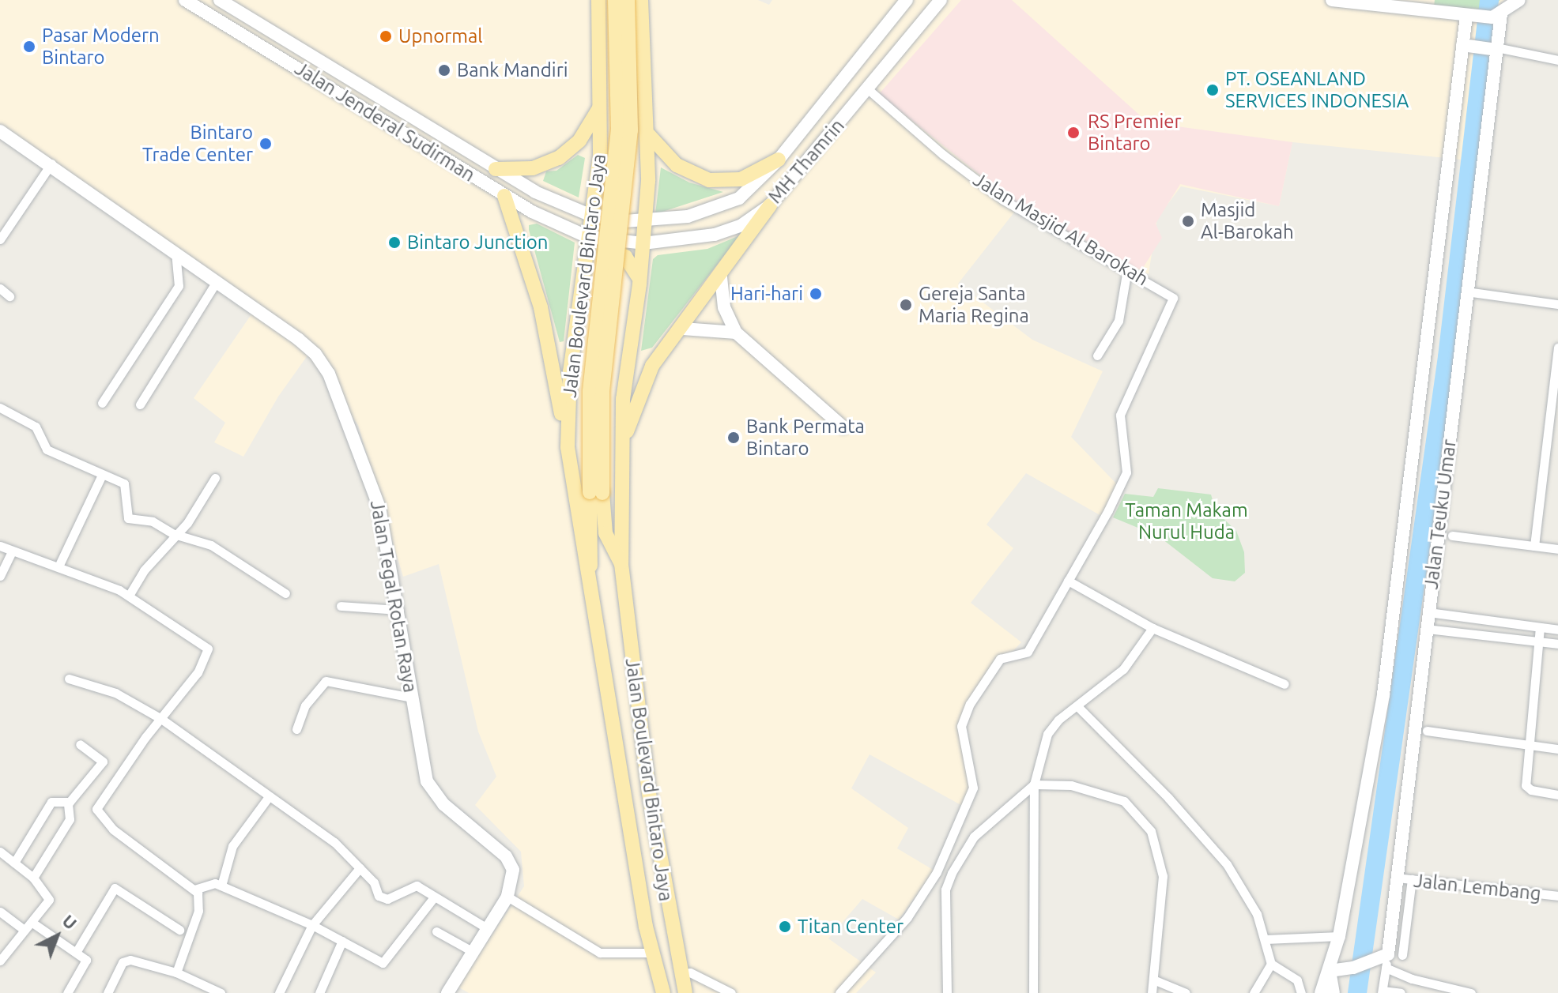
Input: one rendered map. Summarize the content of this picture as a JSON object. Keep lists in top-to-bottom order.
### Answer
{
  "streets": {
    "main road": [
      "Jalan Jenderal Sudirman",
      "MH Thamrin",
      "Jalan Boulevard Bintaro Jaya",
      "Jalan Teuku Umar",
      "Jalan Tegal Rotan Raya"
    ],
    "street": ["Jalan Masjid Al Barokah", "Jalan Lembang"]
  },
  "crossings": [
    ["Jalan Jenderal Sudirman", "MH Thamrin"],
    ["Jalan Jenderal Sudirman", "Jalan Boulevard Bintaro Jaya"],
    ["MH Thamrin", "Jalan Masjid Al Barokah"],
    ["MH Thamrin", "Jalan Boulevard Bintaro Jaya"],
    ["Jalan Teuku Umar", "Jalan Lembang"]
  ],
  "parks": ["Taman Makam Nurul Huda"],
  "places": [
    "Upnormal",
    "Pasar Modern Bintaro",
    "Bank Mandiri",
    "PT. OSEANLAND SERVICES INDONESIA",
    "RS Premier Bintaro",
    "Bintaro Trade Center",
    "Masjid Al-Barokah",
    "Bintaro Junction",
    "Hari-hari",
    "Gereja Santa Maria Regina",
    "Bank Permata Bintaro",
    "Titan Center"
  ],
  "north": "top right"
}
